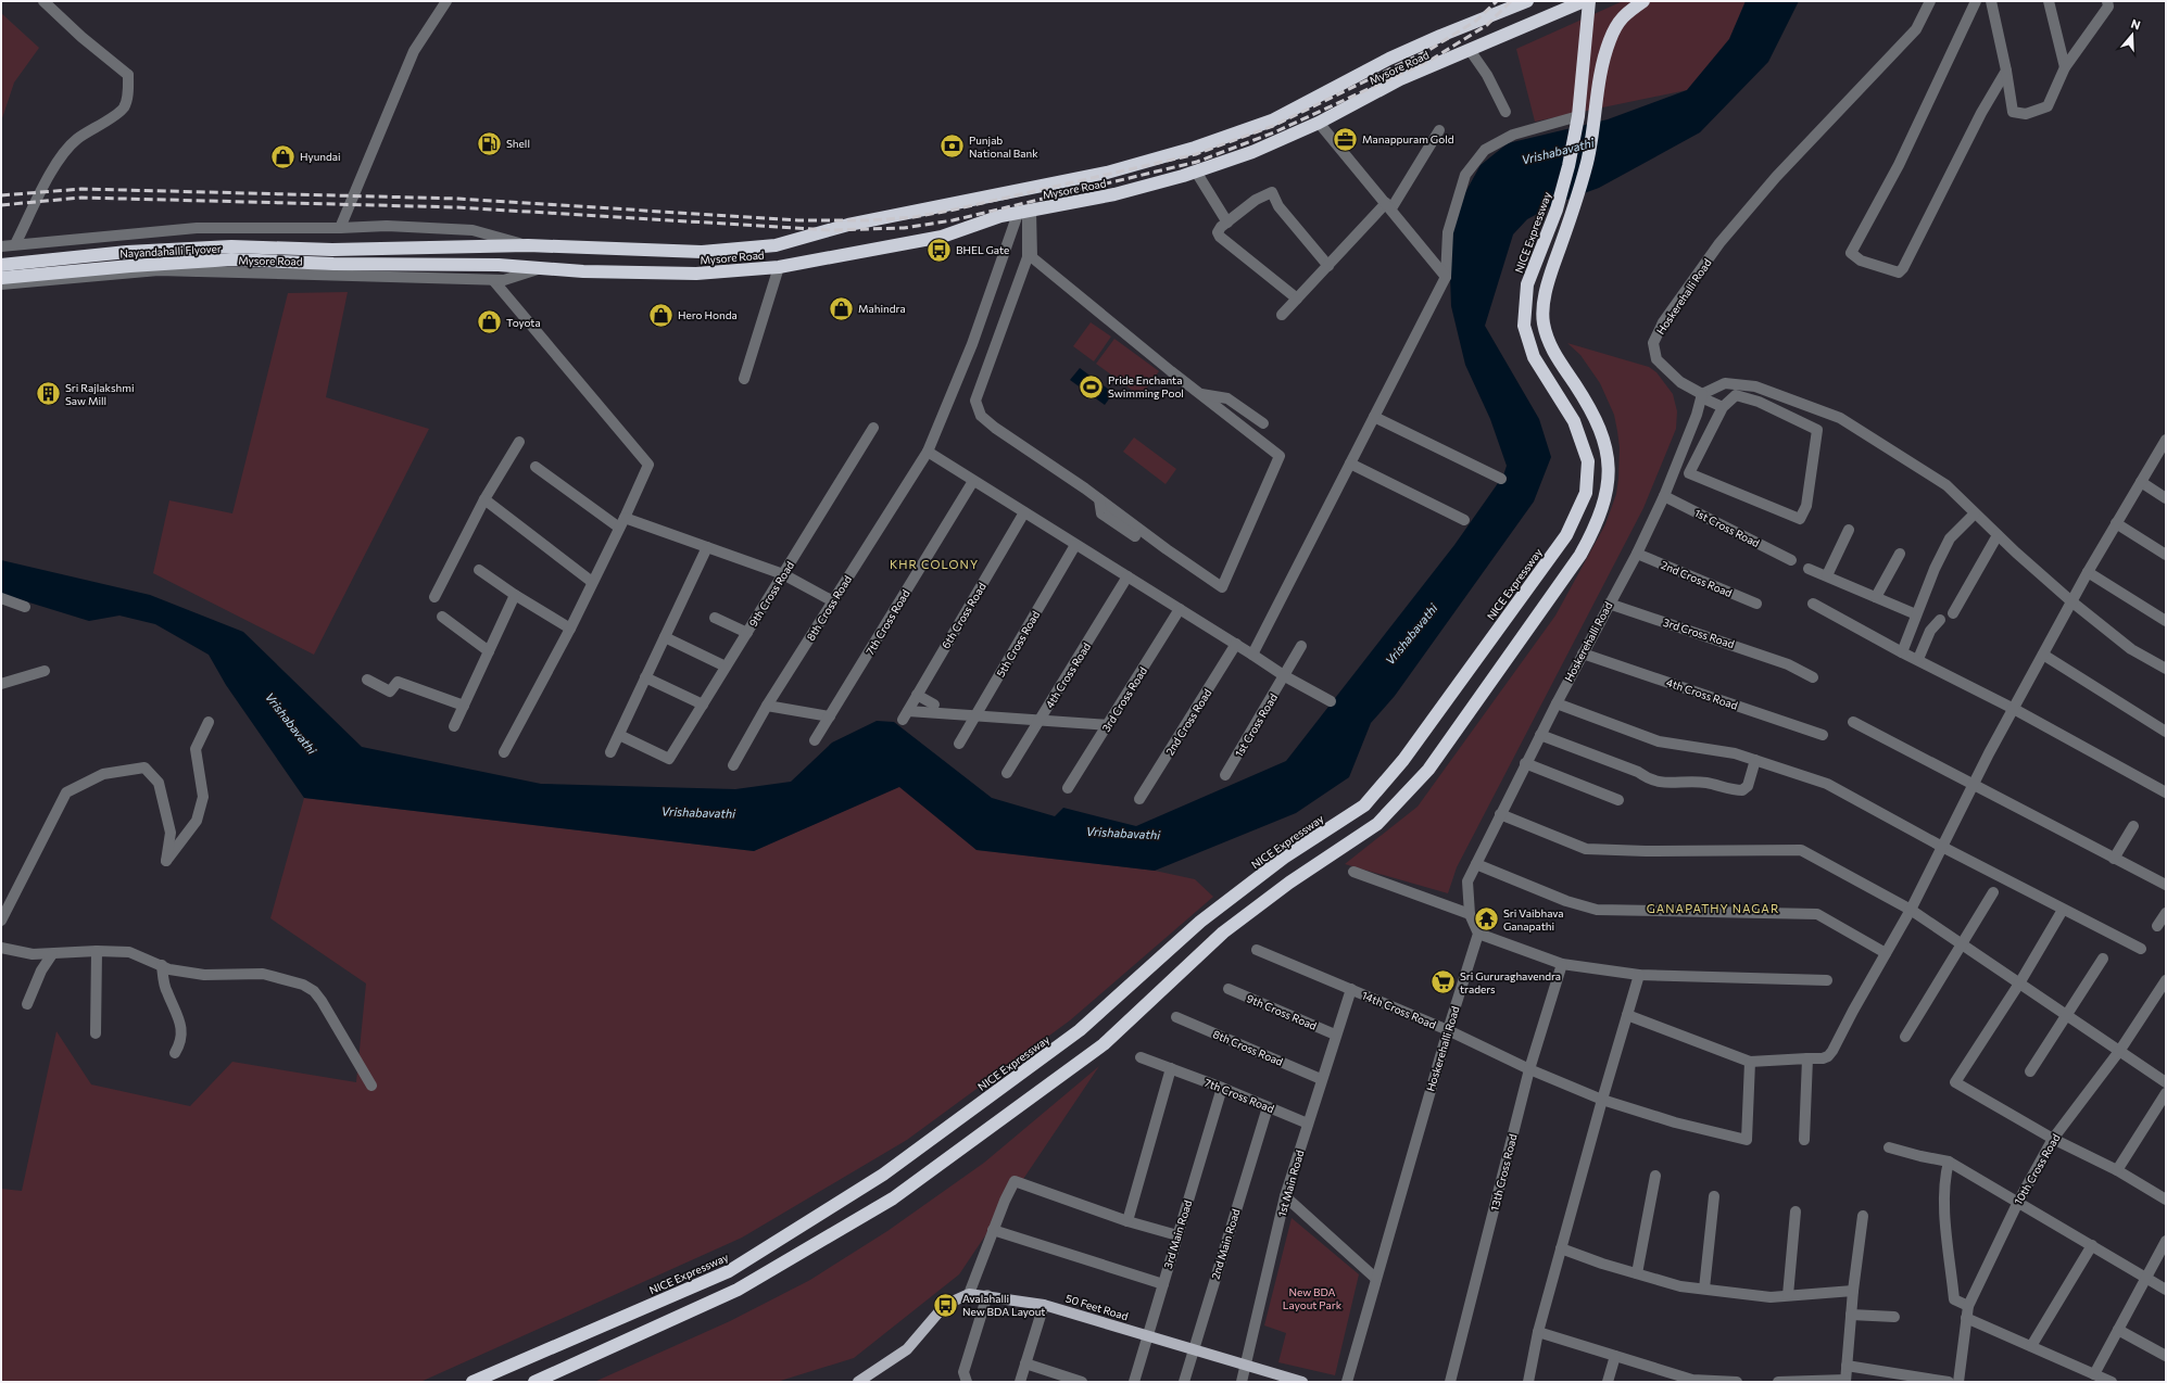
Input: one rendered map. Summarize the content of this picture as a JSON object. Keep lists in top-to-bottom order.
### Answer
{
  "streets": {
    "highway": ["Mysore Road", "NICE Expressway", "Nayandahalli Flyover"],
    "main road": ["50 Feet Road"],
    "street": [
      "Hoskerehalli Road",
      "1st Cross Road",
      "2nd Cross Road",
      "9th Cross Road",
      "8th Cross Road",
      "6th Cross Road",
      "7th Cross Road",
      "3rd Cross Road",
      "5th Cross Road",
      "4th Cross Road",
      "14th Cross Road",
      "10th Cross Road",
      "13th Cross Road",
      "1st Main Road",
      "3rd Main Road",
      "2nd Main Road"
    ]
  },
  "crossings": [
    ["Mysore Road", "Nayandahalli Flyover"],
    ["Mysore Road", "8th Cross Road"],
    ["Hoskerehalli Road", "1st Cross Road"],
    ["Hoskerehalli Road", "2nd Cross Road"],
    ["Hoskerehalli Road", "3rd Cross Road"],
    ["Hoskerehalli Road", "4th Cross Road"],
    ["Hoskerehalli Road", "14th Cross Road"],
    ["9th Cross Road", "1st Main Road"],
    ["8th Cross Road", "1st Main Road"],
    ["6th Cross Road", "5th Cross Road"],
    ["7th Cross Road", "1st Main Road"],
    ["7th Cross Road", "3rd Main Road"],
    ["7th Cross Road", "2nd Main Road"],
    ["14th Cross Road", "13th Cross Road"],
    ["14th Cross Road", "1st Main Road"],
    ["1st Main Road", "50 Feet Road"],
    ["3rd Main Road", "50 Feet Road"],
    ["2nd Main Road", "50 Feet Road"]
  ],
  "districts": ["KHR COLONY", "GANAPATHY NAGAR"],
  "water": ["Vrishabavathi"],
  "parks": ["New BDA Layout Park"],
  "places": {
    "office": ["Manappuram Gold"],
    "fuel station": ["Shell"],
    "bank": ["Punjab National Bank"],
    "shop": [
      "Hyundai",
      "Mahindra",
      "Hero Honda",
      "Toyota"
    ],
    "bus stop": ["BHEL Gate", "Avalahalli New BDA Layout"],
    "sports": ["Pride Enchanta Swimming Pool"],
    "building": ["Sri Rajlakshmi Saw Mill"],
    "temple": ["Sri Vaibhava Ganapathi"],
    "supermarket": ["Sri Gururaghavendra traders"]
  },
  "north": "top"
}
